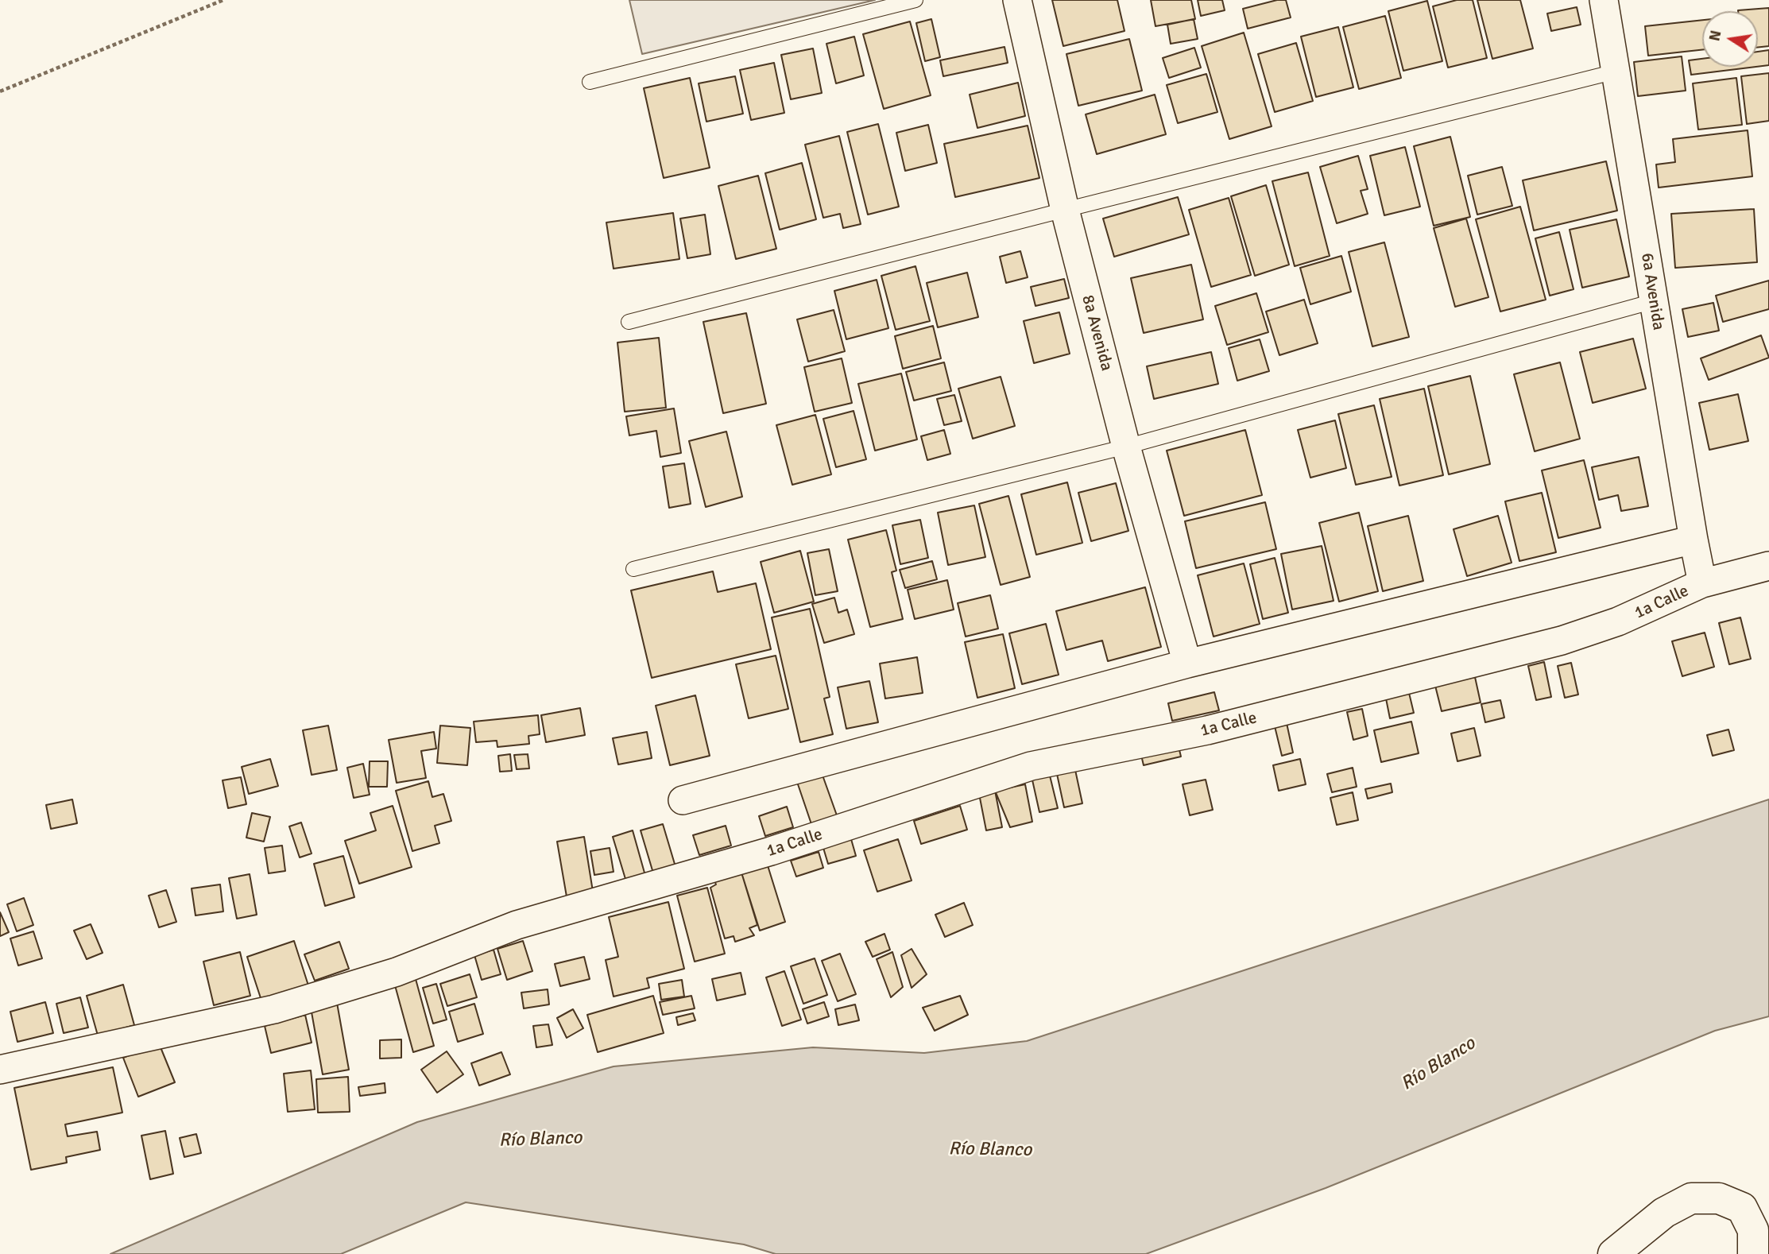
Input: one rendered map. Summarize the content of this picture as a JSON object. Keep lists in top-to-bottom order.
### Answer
{
  "streets": {
    "street": ["6a Avenida", "8a Avenida", "1a Calle"]
  },
  "crossings": [
    ["6a Avenida", "1a Calle"]
  ],
  "water": ["Río Blanco"],
  "north": "left"
}
